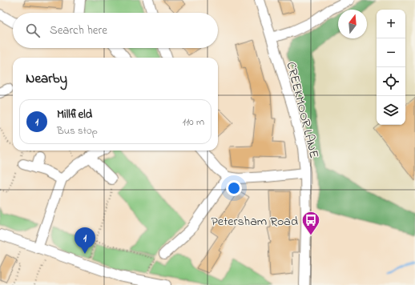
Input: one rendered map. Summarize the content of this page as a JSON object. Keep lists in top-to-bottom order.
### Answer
{
  "streets": {
    "street": ["CREEKMOOR LANE"]
  },
  "places": {
    "bus stop": ["Petersham Road"]
  },
  "north": "top",
  "page": {
    "map_buttons": ["+", "−"],
    "search": "Search here",
    "heading": "Nearby",
    "list": [
      {
        "mark": "1",
        "name": "Millfield",
        "note": "Bus stop",
        "value": "110 m"
      }
    ],
    "pins": "1"
  }
}
